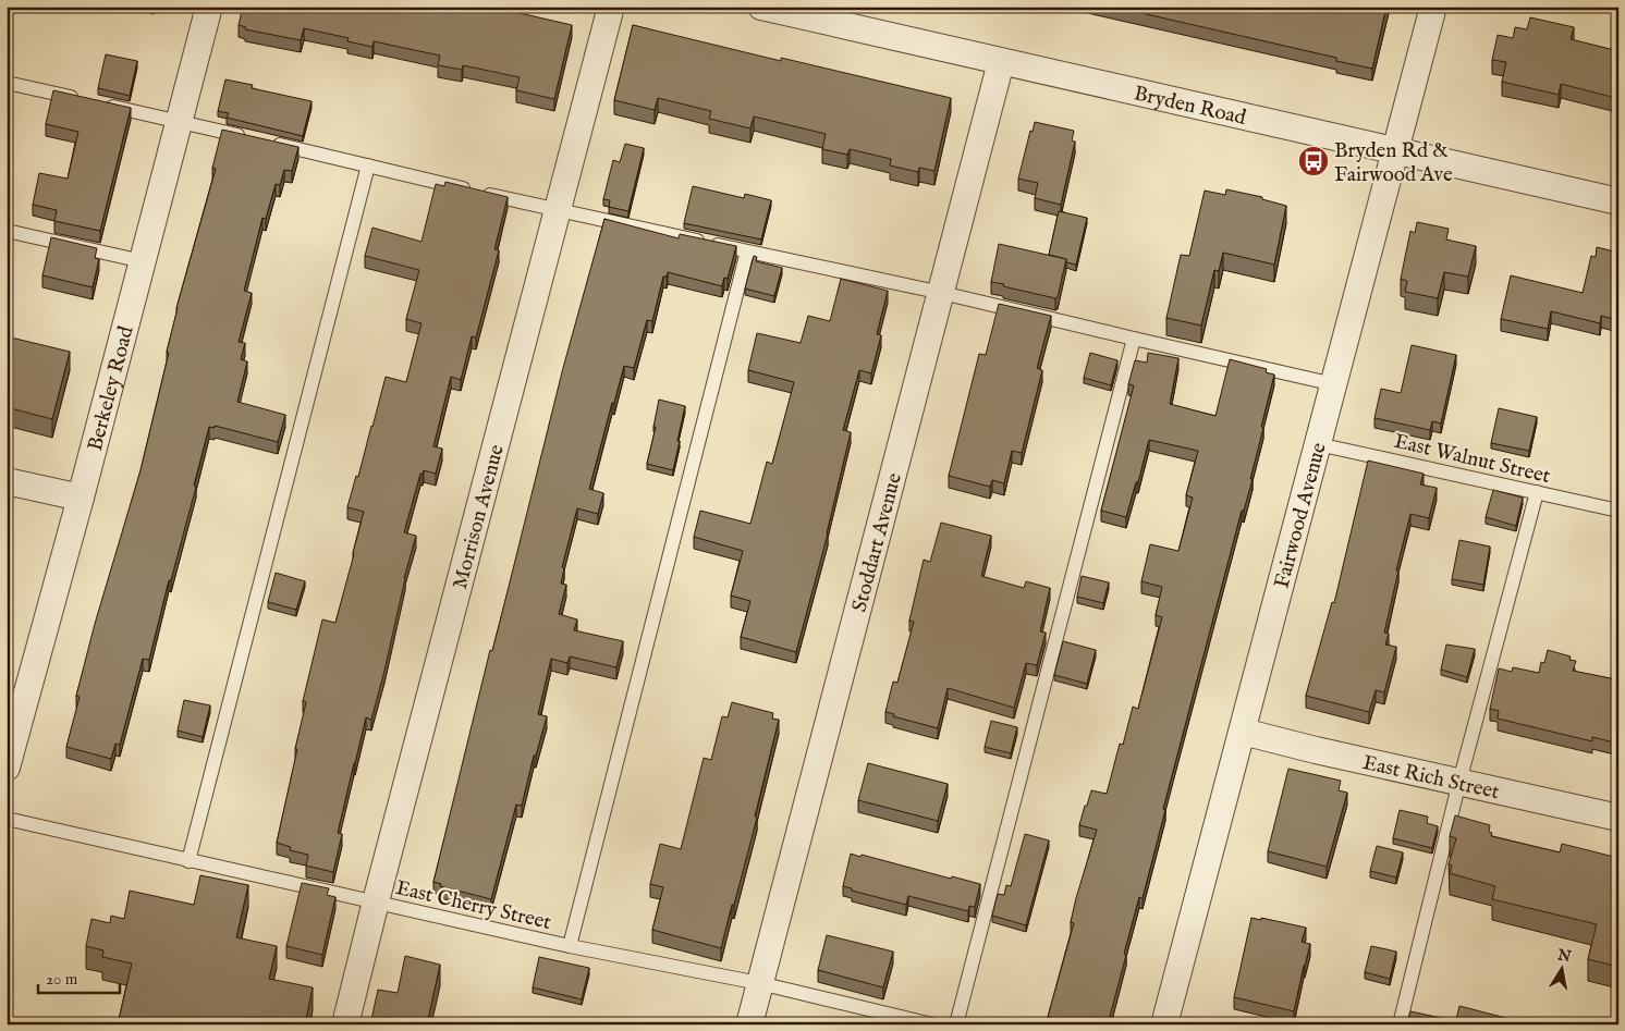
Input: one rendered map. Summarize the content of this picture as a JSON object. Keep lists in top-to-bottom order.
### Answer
{
  "streets": {
    "street": [
      "Bryden Road",
      "Berkeley Road",
      "Morrison Avenue",
      "Fairwood Avenue",
      "Stoddart Avenue",
      "East Rich Street"
    ],
    "lane": ["East Walnut Street", "East Cherry Street"]
  },
  "crossings": [
    ["Bryden Road", "Fairwood Avenue"],
    ["Bryden Road", "Stoddart Avenue"],
    ["East Walnut Street", "Fairwood Avenue"],
    ["Morrison Avenue", "East Cherry Street"],
    ["Fairwood Avenue", "East Rich Street"],
    ["Stoddart Avenue", "East Cherry Street"]
  ],
  "places": {
    "bus stop": ["Bryden Rd & Fairwood Ave"]
  },
  "scale_bar": "20 m",
  "north": "top"
}
